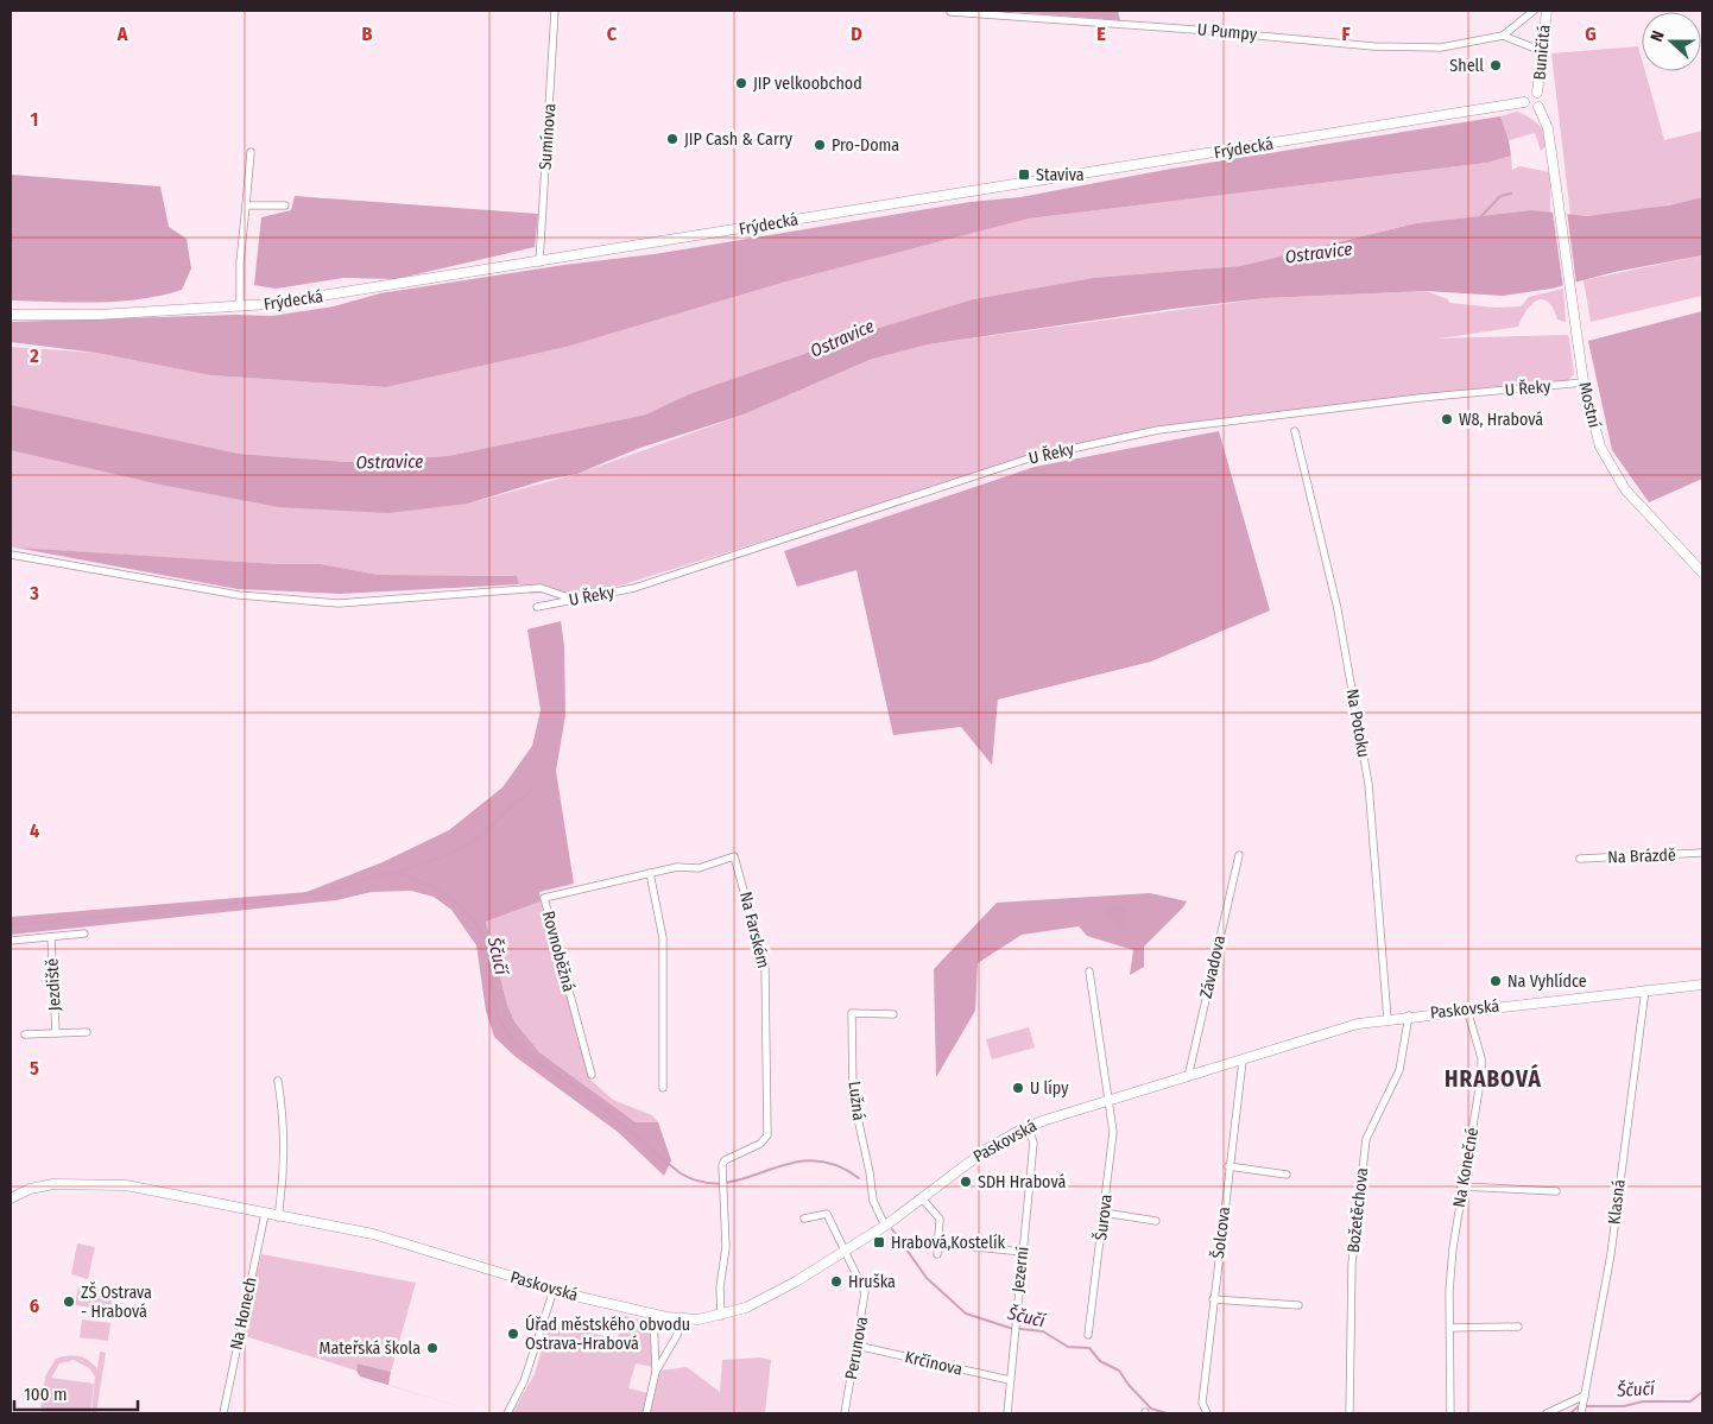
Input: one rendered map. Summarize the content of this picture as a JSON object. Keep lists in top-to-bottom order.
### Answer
{
  "streets": {
    "main road": [
      "Buničitá",
      "Frýdecká",
      "Mostní",
      "Paskovská"
    ],
    "street": [
      "U Pumpy",
      "Sumínova",
      "U Řeky",
      "Na Potoku",
      "Na Brázdě",
      "Na Farském",
      "Rovnoběžná",
      "Závadova",
      "Jezdiště",
      "Lužná",
      "Na Konečné",
      "Klasná",
      "Božetěchova",
      "Šurova",
      "Šolcova",
      "Jezerní",
      "Na Honech",
      "Perunova",
      "Krčínova"
    ]
  },
  "crossings": [
    ["Buničitá", "Frýdecká"],
    ["Buničitá", "Mostní"],
    ["Sumínova", "Frýdecká"],
    ["Frýdecká", "Mostní"],
    ["U Řeky", "Mostní"],
    ["Na Potoku", "Paskovská"],
    ["Na Farském", "Rovnoběžná"],
    ["Na Farském", "Paskovská"],
    ["Závadova", "Paskovská"],
    ["Paskovská", "Lužná"],
    ["Paskovská", "Na Konečné"],
    ["Paskovská", "Klasná"],
    ["Paskovská", "Božetěchova"],
    ["Paskovská", "Šurova"],
    ["Paskovská", "Šolcova"],
    ["Paskovská", "Jezerní"],
    ["Paskovská", "Na Honech"],
    ["Paskovská", "Perunova"],
    ["Jezerní", "Krčínova"],
    ["Perunova", "Krčínova"]
  ],
  "districts": ["HRABOVÁ"],
  "water": ["Ostravice", "Ščučí"],
  "places": {
    "other": [
      "Shell",
      "JIP velkoobchod",
      "JIP Cash & Carry",
      "Pro-Doma",
      "W8, Hrabová",
      "Na Vyhlídce",
      "U lípy",
      "SDH Hrabová",
      "Hruška",
      "ZŠ Ostrava - Hrabová",
      "Úřad městského obvodu Ostrava-Hrabová",
      "Mateřská škola"
    ],
    "transit": ["Staviva", "Hrabová,Kostelík"]
  },
  "scale_bar": "100 m",
  "north": "left",
  "grid": {
    "columns": [
      "A",
      "B",
      "C",
      "D",
      "E",
      "F",
      "G"
    ],
    "rows": [
      "1",
      "2",
      "3",
      "4",
      "5",
      "6"
    ]
  }
}
